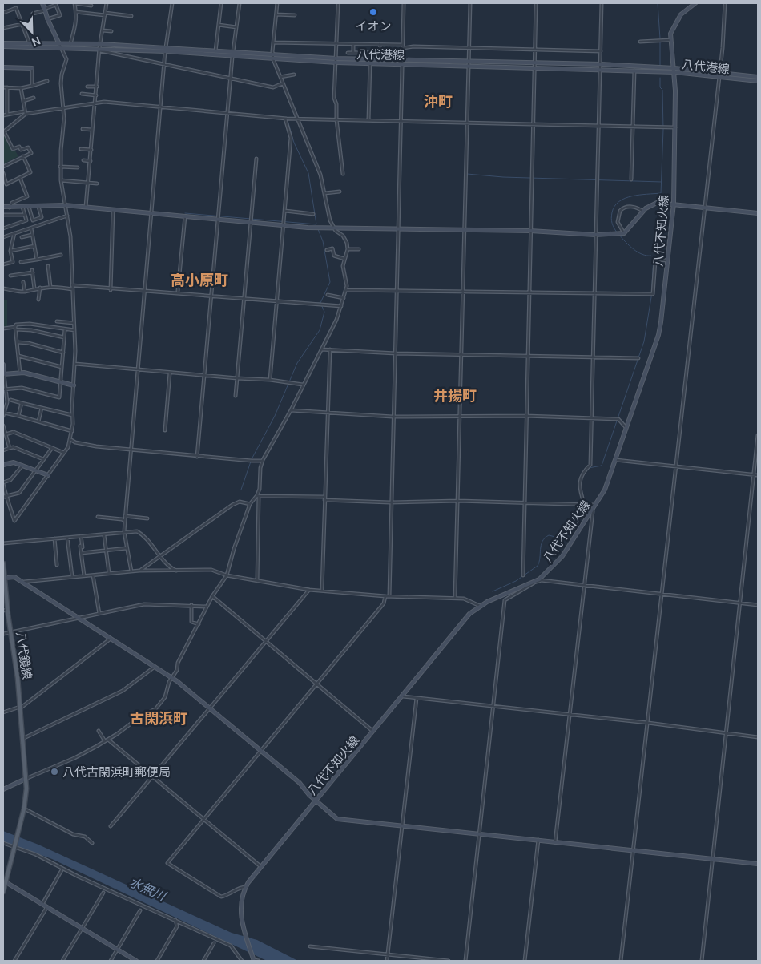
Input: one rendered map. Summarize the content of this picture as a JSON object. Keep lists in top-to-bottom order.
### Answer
{
  "streets": {
    "main road": ["八代港線", "八代不知火線", "八代鏡線"]
  },
  "crossings": [
    ["八代港線", "八代不知火線"]
  ],
  "districts": [
    "沖町",
    "高小原町",
    "井揚町",
    "古閑浜町"
  ],
  "water": ["水無川"],
  "places": ["イオン", "八代古閑浜町郵便局"],
  "north": "bottom right"
}
